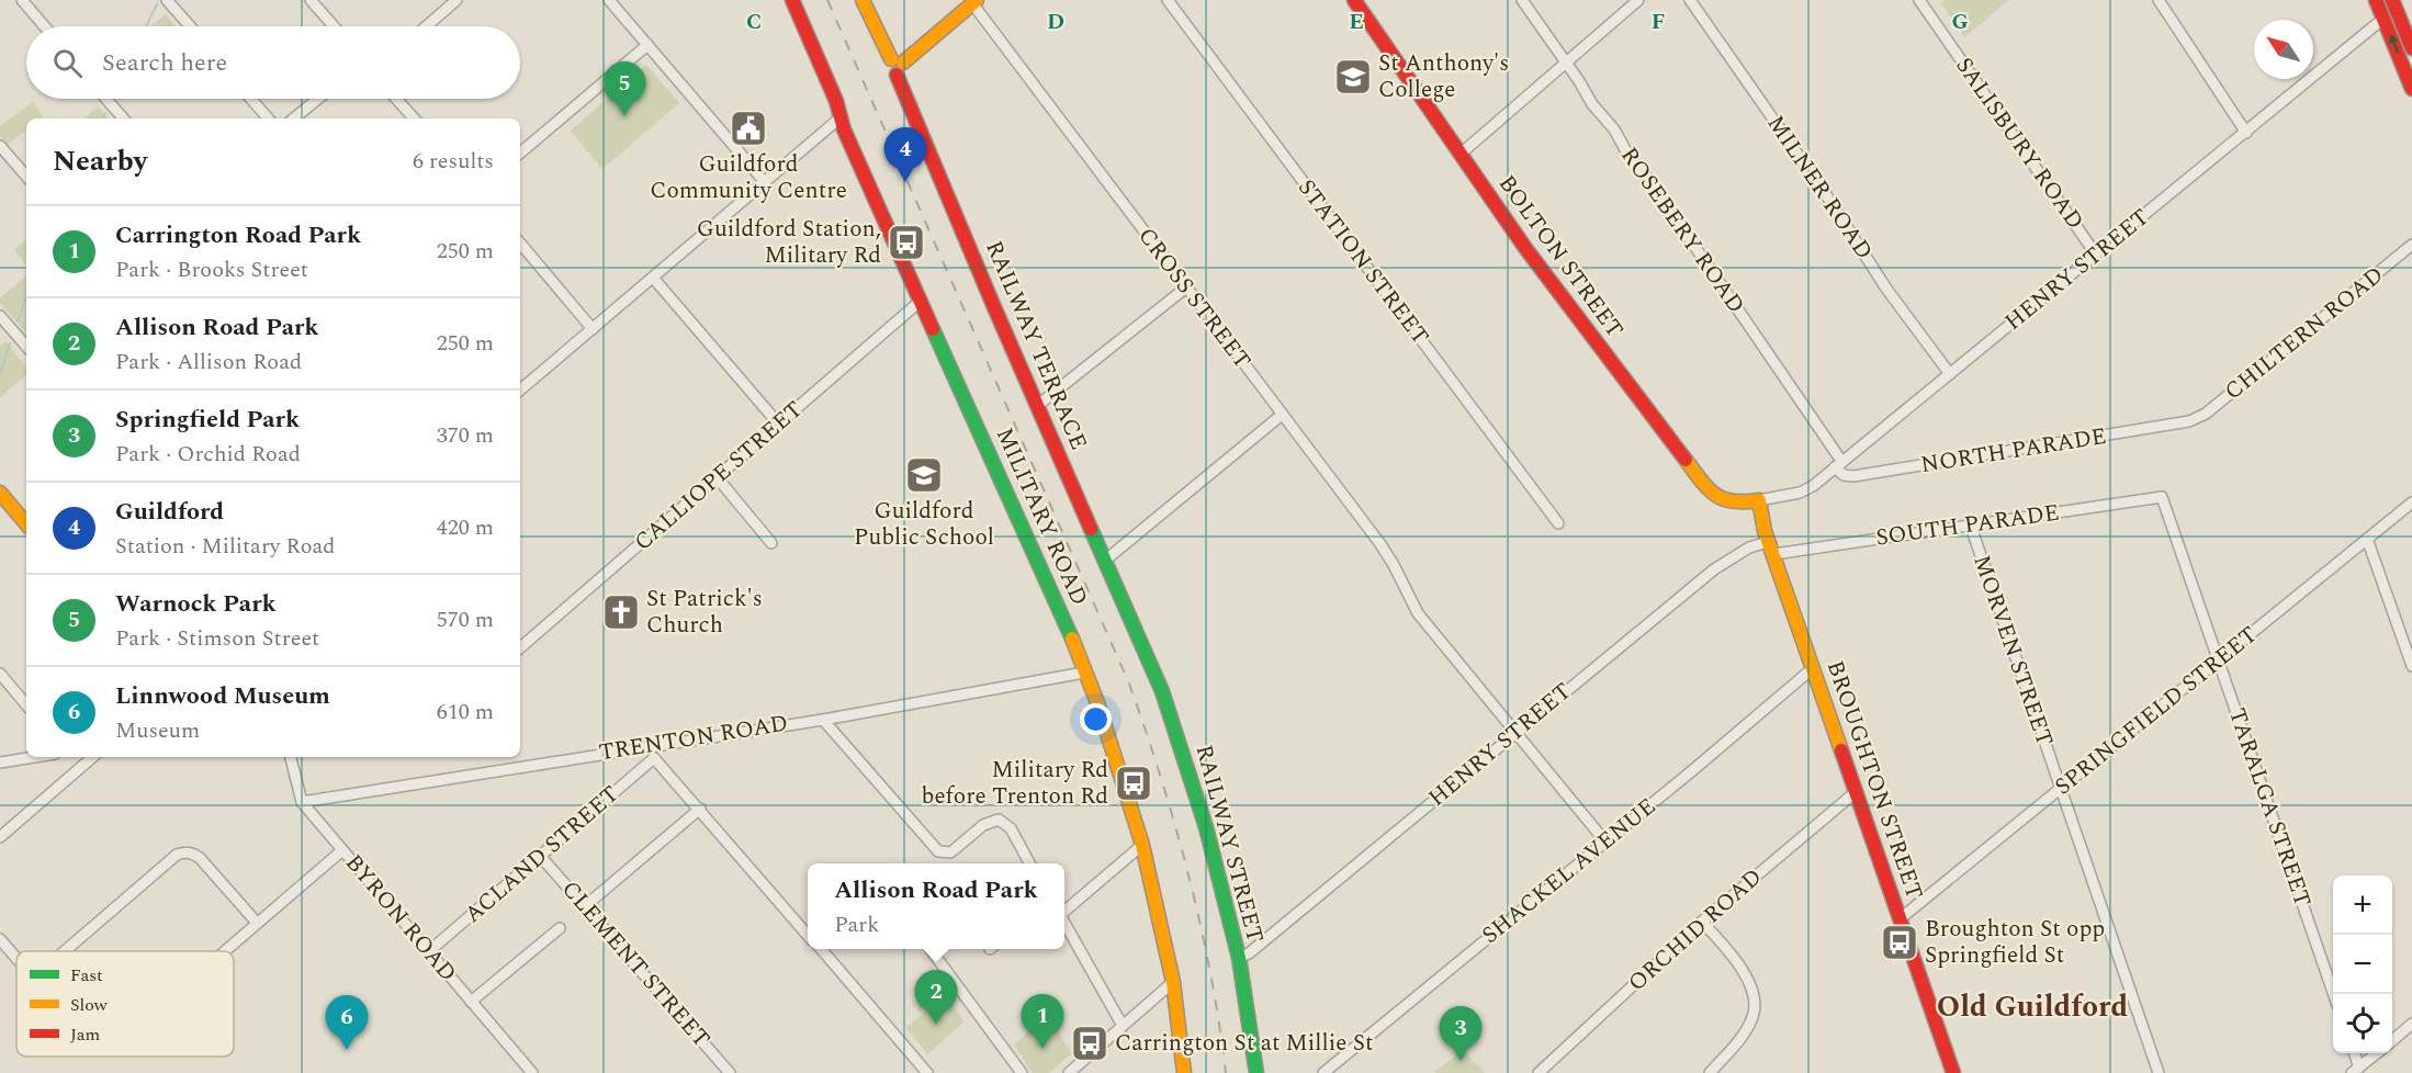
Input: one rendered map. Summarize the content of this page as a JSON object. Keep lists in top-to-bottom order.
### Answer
{
  "streets": {
    "street": [
      "SALISBURY ROAD",
      "MILNER ROAD",
      "ROSEBERY ROAD",
      "BOLTON STREET",
      "STATION STREET",
      "HENRY STREET",
      "CROSS STREET",
      "CHILTERN ROAD",
      "RAILWAY TERRACE",
      "NORTH PARADE",
      "CALLIOPE STREET",
      "MILITARY ROAD",
      "SOUTH PARADE",
      "MORVEN STREET",
      "SPRINGFIELD STREET",
      "TRENTON ROAD",
      "BROUGHTON STREET",
      "TARALGA STREET",
      "RAILWAY STREET",
      "ACLAND STREET",
      "SHACKEL AVENUE",
      "BYRON ROAD",
      "ORCHID ROAD",
      "CLEMENT STREET"
    ]
  },
  "crossings": [
    ["SALISBURY ROAD", "HENRY STREET"],
    ["MILNER ROAD", "HENRY STREET"],
    ["ROSEBERY ROAD", "HENRY STREET"],
    ["ROSEBERY ROAD", "NORTH PARADE"],
    ["BOLTON STREET", "HENRY STREET"],
    ["BOLTON STREET", "BROUGHTON STREET"],
    ["HENRY STREET", "CROSS STREET"],
    ["HENRY STREET", "NORTH PARADE"],
    ["HENRY STREET", "SOUTH PARADE"],
    ["HENRY STREET", "BROUGHTON STREET"],
    ["HENRY STREET", "RAILWAY STREET"],
    ["CROSS STREET", "SHACKEL AVENUE"],
    ["CHILTERN ROAD", "NORTH PARADE"],
    ["RAILWAY TERRACE", "RAILWAY STREET"],
    ["CALLIOPE STREET", "MILITARY ROAD"],
    ["MILITARY ROAD", "TRENTON ROAD"],
    ["SOUTH PARADE", "MORVEN STREET"],
    ["SOUTH PARADE", "BROUGHTON STREET"],
    ["SOUTH PARADE", "TARALGA STREET"],
    ["MORVEN STREET", "SPRINGFIELD STREET"],
    ["SPRINGFIELD STREET", "BROUGHTON STREET"],
    ["SPRINGFIELD STREET", "TARALGA STREET"],
    ["TRENTON ROAD", "BYRON ROAD"],
    ["BROUGHTON STREET", "SHACKEL AVENUE"],
    ["BROUGHTON STREET", "ORCHID ROAD"],
    ["ACLAND STREET", "BYRON ROAD"],
    ["ACLAND STREET", "CLEMENT STREET"]
  ],
  "districts": ["Old Guildford"],
  "places": {
    "school or university": ["St Anthony's College", "Guildford Public School"],
    "public building": ["Guildford Community Centre"],
    "bus stop": [
      "Guildford Station, Military Rd",
      "Military Rd before Trenton Rd",
      "Broughton St opp Springfield St",
      "Carrington St at Millie St"
    ],
    "church": ["St Patrick's Church"]
  },
  "legend": ["Fast", "Slow", "Jam"],
  "north": "top left",
  "page": {
    "search": "Search here",
    "pins": [
      "5",
      "4",
      "2",
      "1",
      "6",
      "3"
    ],
    "heading": ["Nearby", "6 results"],
    "list": [
      {
        "mark": "1",
        "name": "Carrington Road Park",
        "note": "Park · Brooks Street",
        "value": "250 m"
      },
      {
        "mark": "2",
        "name": "Allison Road Park",
        "note": "Park · Allison Road",
        "value": "250 m"
      },
      {
        "mark": "3",
        "name": "Springfield Park",
        "note": "Park · Orchid Road",
        "value": "370 m"
      },
      {
        "mark": "4",
        "name": "Guildford",
        "note": "Station · Military Road",
        "value": "420 m"
      },
      {
        "mark": "5",
        "name": "Warnock Park",
        "note": "Park · Stimson Street",
        "value": "570 m"
      },
      {
        "mark": "6",
        "name": "Linnwood Museum",
        "note": "Museum",
        "value": "610 m"
      }
    ],
    "popup": ["Allison Road Park", "Park"],
    "map_buttons": ["+", "−"]
  },
  "grid": {
    "columns": [
      "C",
      "D",
      "E",
      "F",
      "G"
    ]
  }
}
